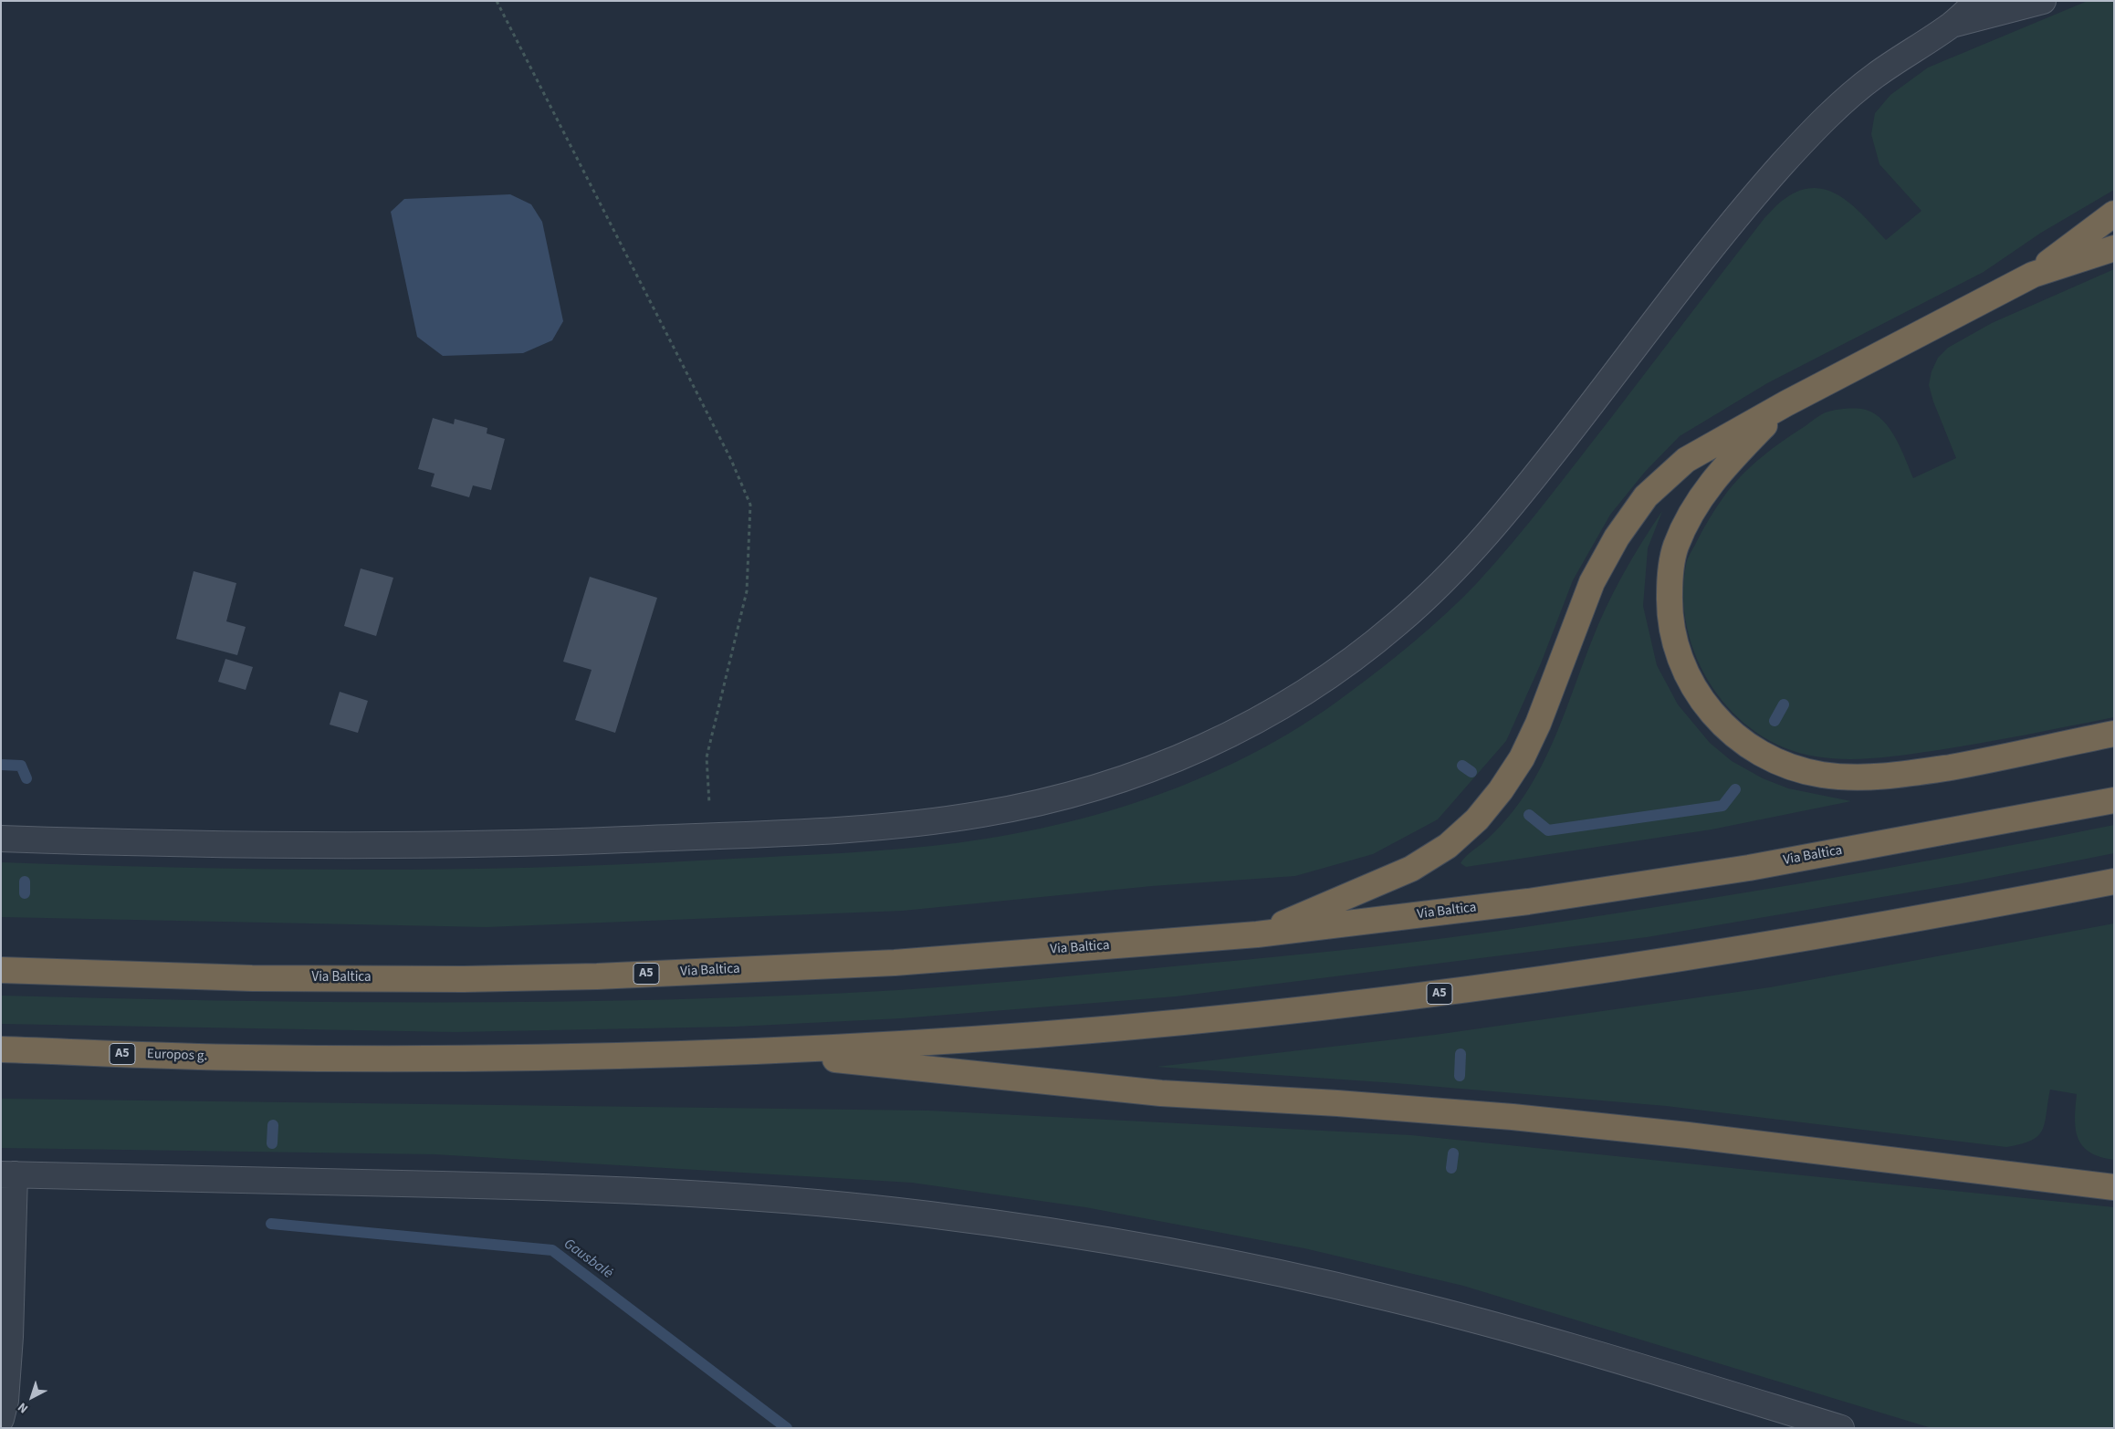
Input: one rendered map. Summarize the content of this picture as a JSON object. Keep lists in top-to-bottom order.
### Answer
{
  "streets": {
    "highway": ["Via Baltica", "A5", "Europos g."]
  },
  "crossings": [
    ["A5", "Europos g."]
  ],
  "water": ["Gausbalė"],
  "north": "bottom left"
}
